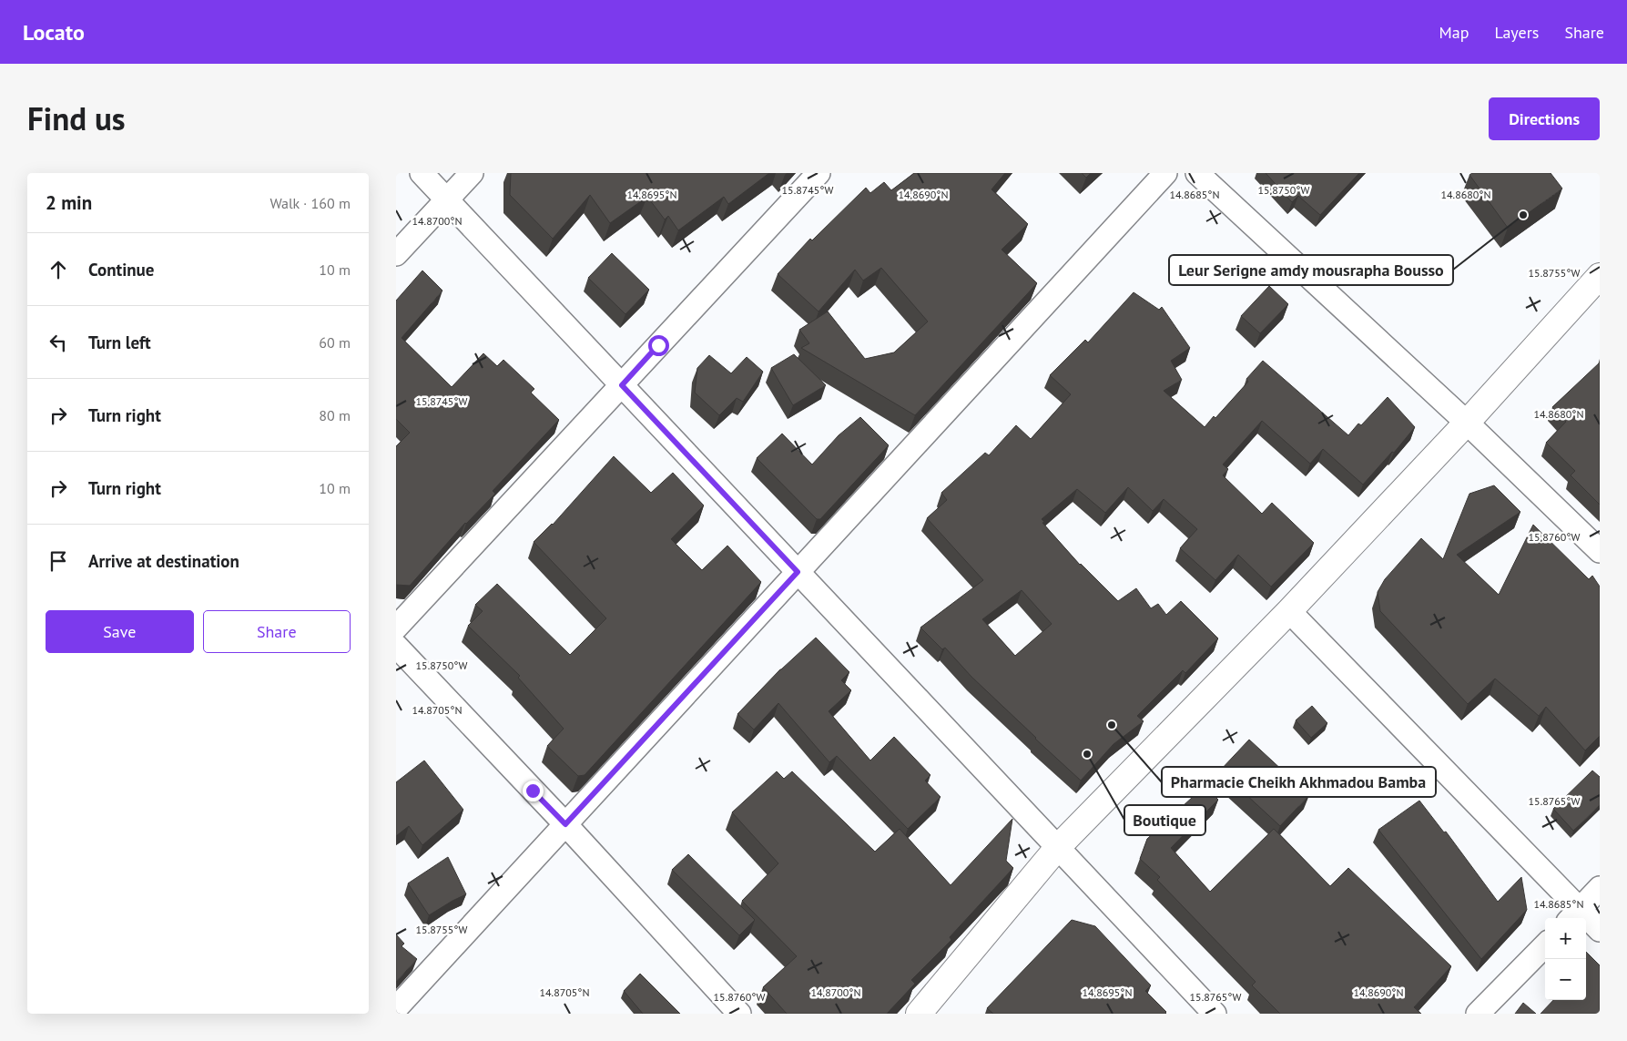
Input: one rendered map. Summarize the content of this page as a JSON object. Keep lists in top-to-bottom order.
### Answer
{
  "places": ["Leur Serigne amdy mousrapha Bousso", "Pharmacie Cheikh Akhmadou Bamba", "Boutique"],
  "page": {
    "header": "Locato",
    "nav": ["Map", "Layers", "Share"],
    "title": "Find us",
    "buttons": [
      "Directions",
      ["Save", "Share"]
    ],
    "heading": ["2 min", "Walk · 160 m"],
    "list": [
      ["Continue", "10 m"],
      ["Turn left", "60 m"],
      ["Turn right", "80 m"],
      ["Turn right", "10 m"],
      "Arrive at destination"
    ],
    "map_buttons": ["+", "−"]
  },
  "coordinates": [
    "15.8745°W",
    "15.8750°W",
    "14.8695°N",
    "14.8690°N",
    "14.8685°N",
    "14.8680°N",
    "14.8700°N",
    "15.8755°W",
    "15.8760°W",
    "14.8705°N",
    "15.8765°W"
  ]
}
